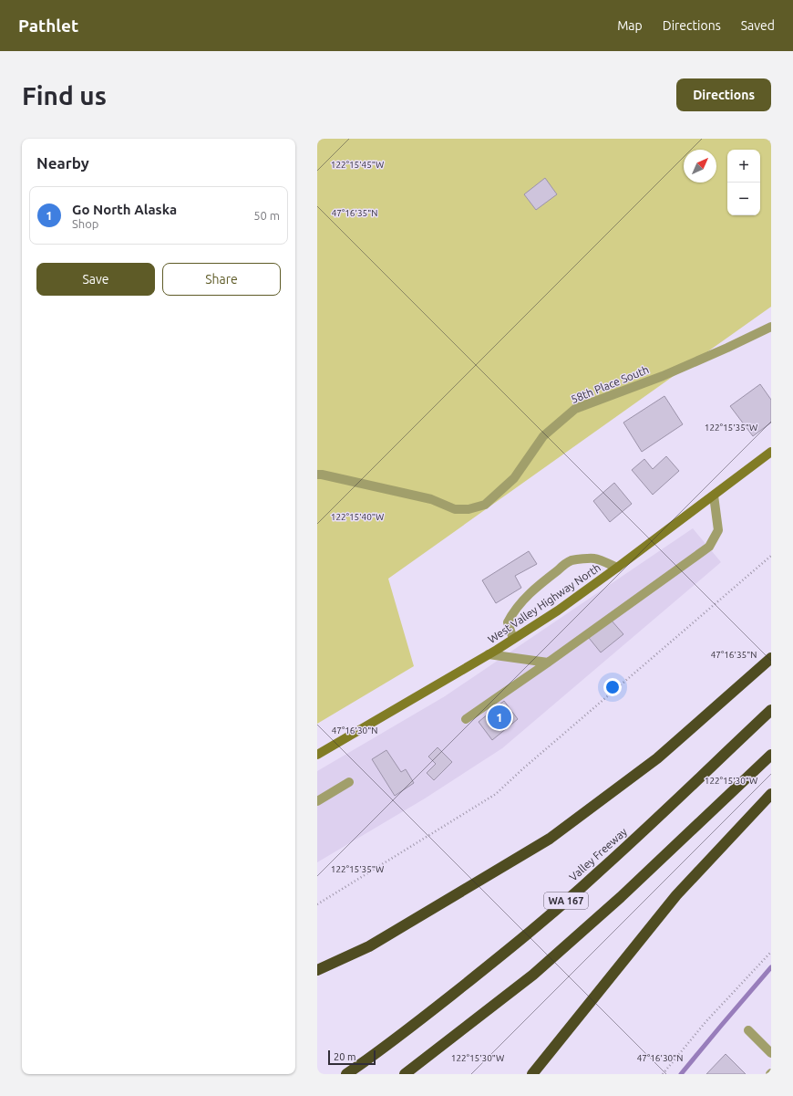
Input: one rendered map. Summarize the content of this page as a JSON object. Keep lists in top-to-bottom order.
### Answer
{
  "streets": {
    "highway": ["Valley Freeway", "WA 167"],
    "main road": ["West Valley Highway North"],
    "street": ["58th Place South"]
  },
  "scale_bar": "20 m",
  "north": "top right",
  "page": {
    "header": "Pathlet",
    "nav": ["Map", "Directions", "Saved"],
    "buttons": [
      "Directions",
      ["Save", "Share"]
    ],
    "title": "Find us",
    "heading": "Nearby",
    "map_buttons": ["+", "−"],
    "list": [
      {
        "mark": "1",
        "name": "Go North Alaska",
        "note": "Shop",
        "value": "50 m"
      }
    ],
    "pins": "1",
    "scale": "20 m"
  },
  "coordinates": [
    "122°15'45\"W",
    "47°16'35\"N",
    "122°15'35\"W",
    "122°15'40\"W",
    "47°16'30\"N",
    "122°15'30\"W"
  ]
}
